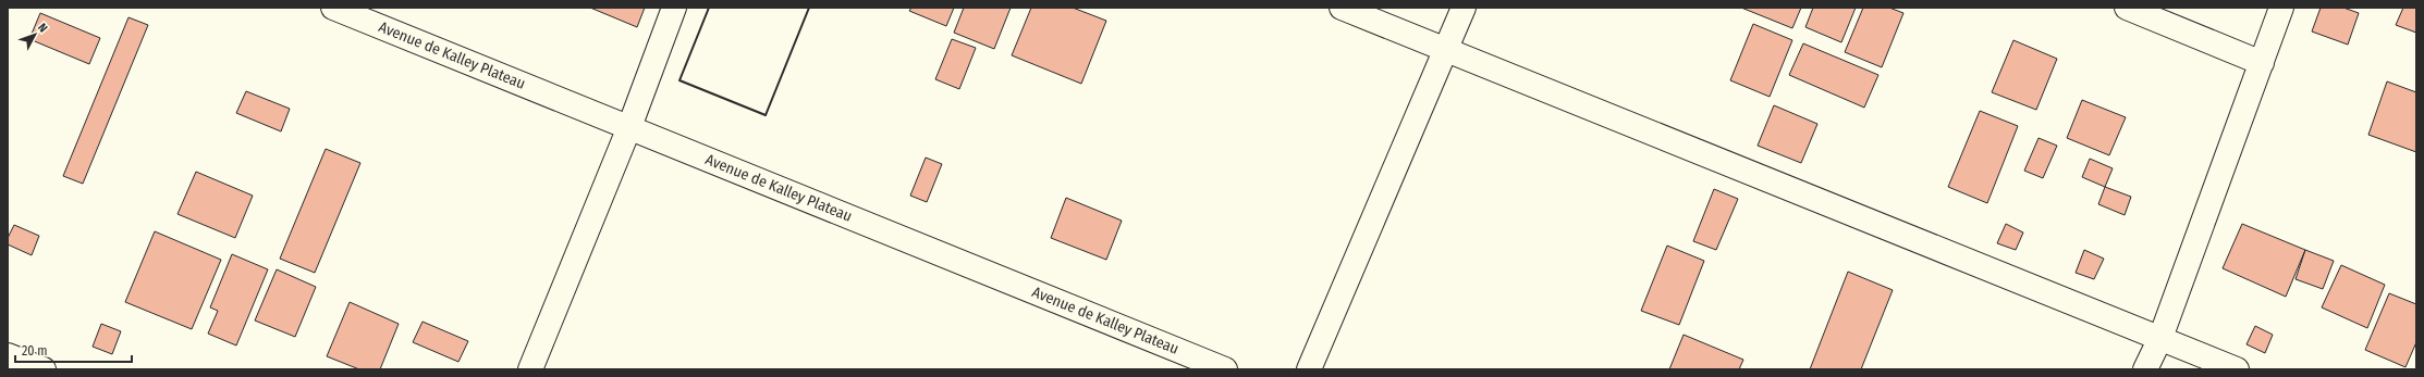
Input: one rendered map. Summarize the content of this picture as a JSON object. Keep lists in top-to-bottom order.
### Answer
{
  "streets": {
    "street": ["Avenue de Kalley Plateau"]
  },
  "scale_bar": "20 m",
  "north": "top right"
}
